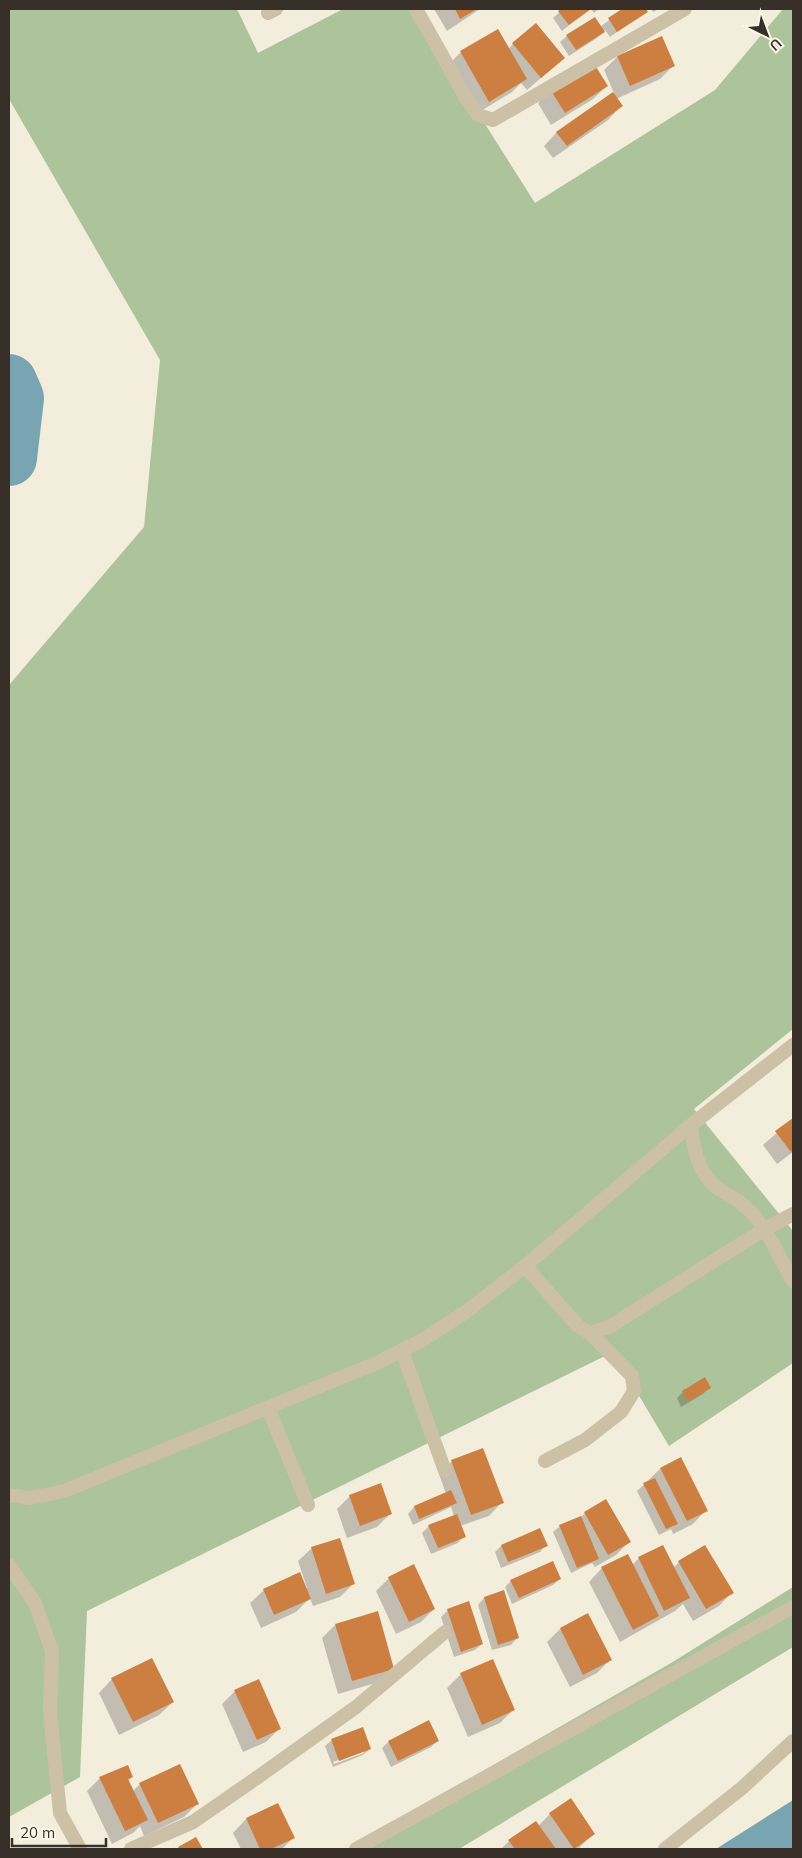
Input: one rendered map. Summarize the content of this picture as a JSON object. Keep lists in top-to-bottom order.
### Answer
{
  "scale_bar": "20 m",
  "north": "bottom right"
}
